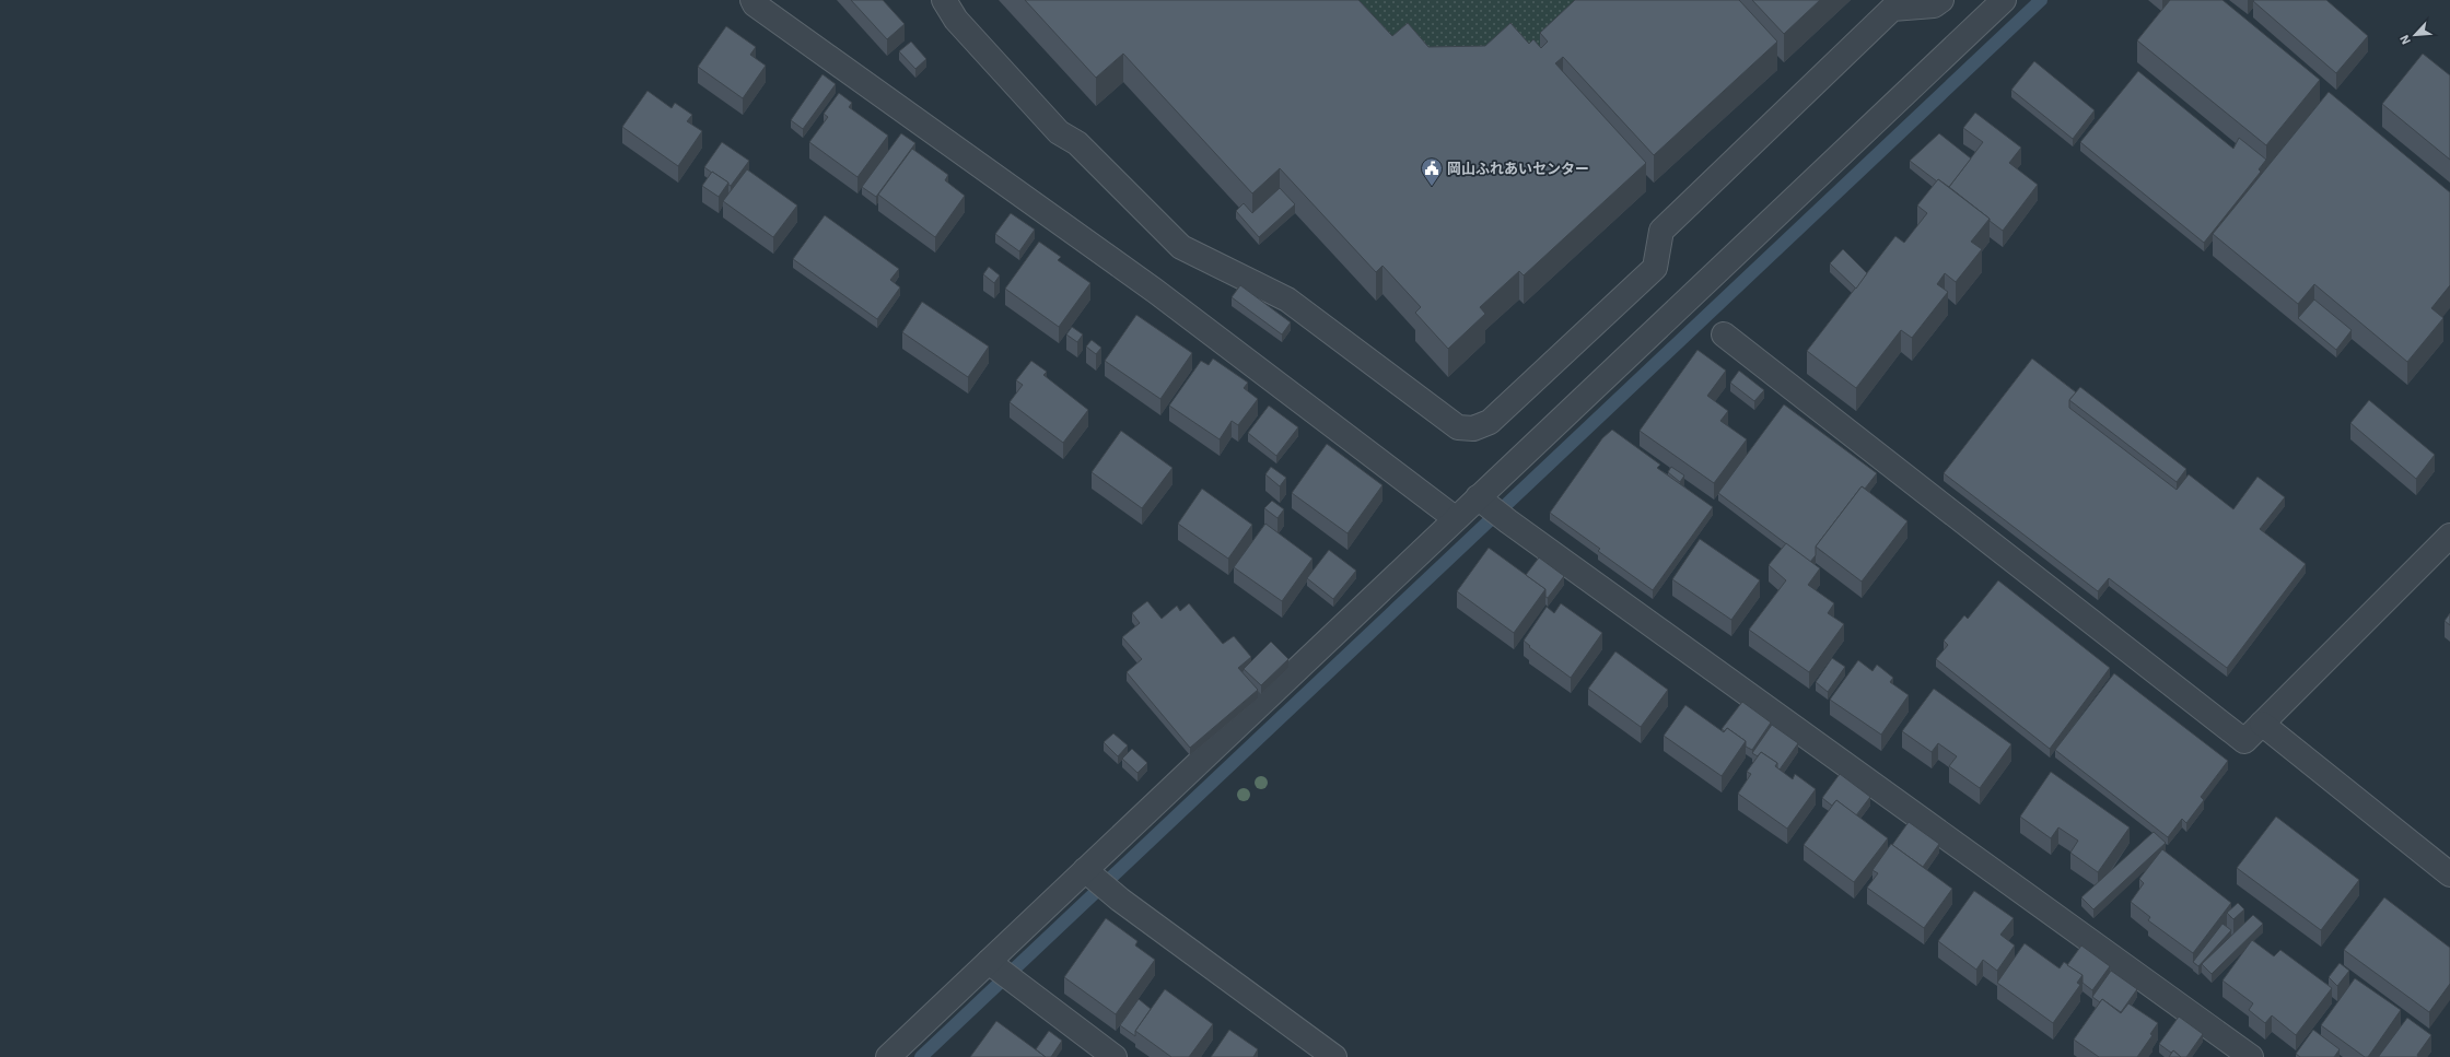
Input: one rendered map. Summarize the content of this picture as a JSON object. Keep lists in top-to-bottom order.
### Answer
{
  "places": {
    "public building": ["岡山ふれあいセンター"]
  },
  "north": "bottom left"
}
